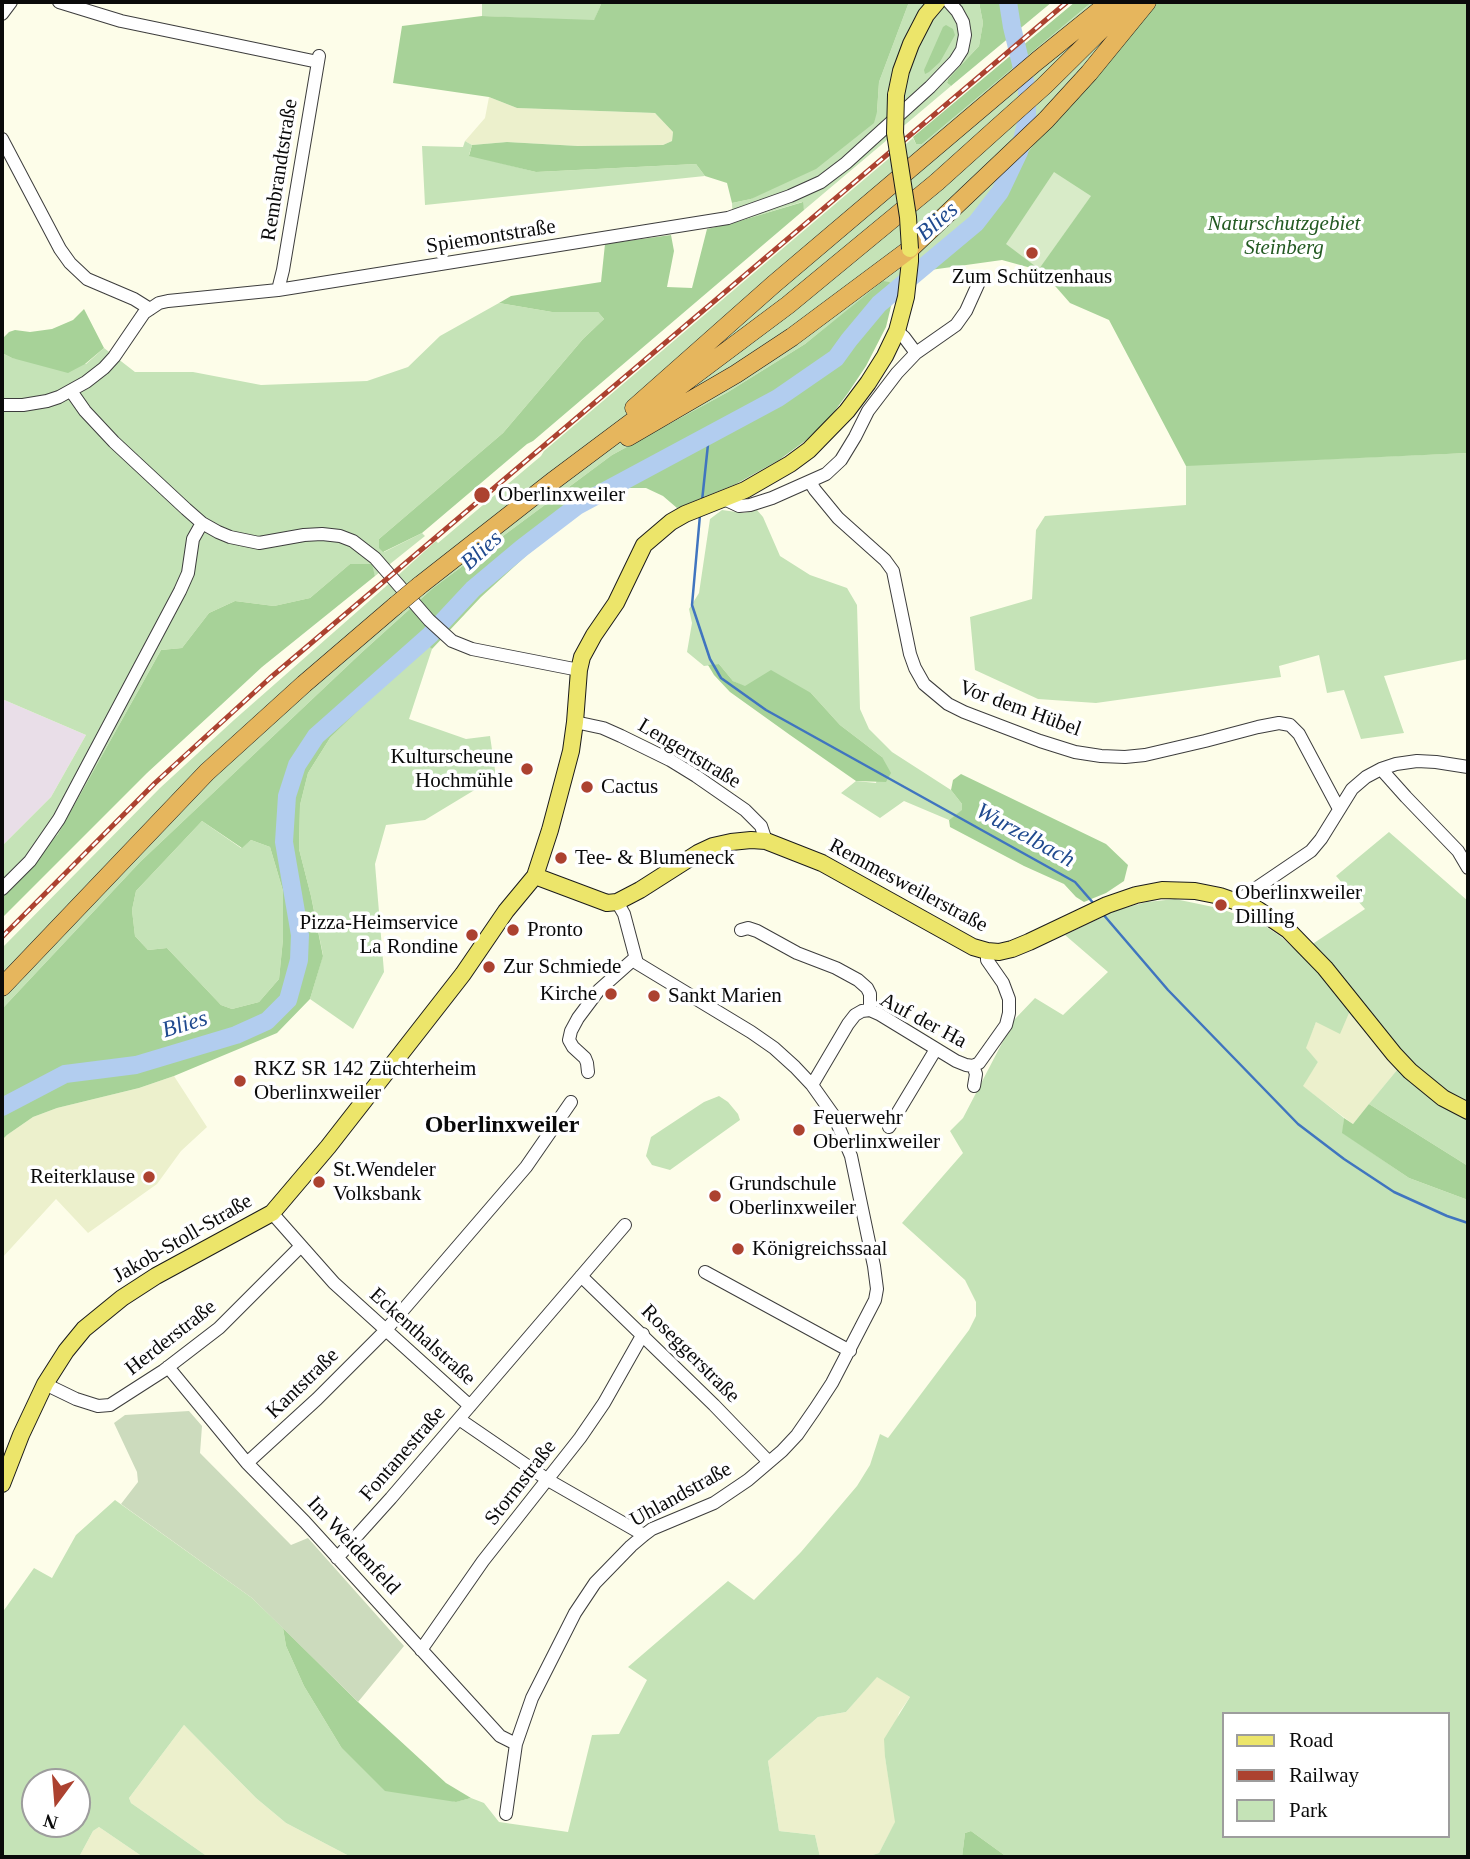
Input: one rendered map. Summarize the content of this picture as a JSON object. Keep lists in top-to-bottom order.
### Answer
{
  "streets": {
    "main road": ["Remmesweilerstraße", "Jakob-Stoll-Straße"],
    "street": [
      "Rembrandtstraße",
      "Spiemontstraße",
      "Vor dem Hübel",
      "Lengertstraße",
      "Auf der Ha",
      "Eckenthalstraße",
      "Herderstraße",
      "Roseggerstraße",
      "Kantstraße",
      "Fontanestraße",
      "Stormstraße",
      "Uhlandstraße",
      "Im Weidenfeld"
    ]
  },
  "crossings": [
    ["Rembrandtstraße", "Spiemontstraße"],
    ["Lengertstraße", "Remmesweilerstraße"],
    ["Remmesweilerstraße", "Auf der Ha"],
    ["Auf der Ha", "Uhlandstraße"],
    ["Jakob-Stoll-Straße", "Eckenthalstraße"],
    ["Jakob-Stoll-Straße", "Herderstraße"],
    ["Eckenthalstraße", "Herderstraße"],
    ["Eckenthalstraße", "Roseggerstraße"],
    ["Eckenthalstraße", "Kantstraße"],
    ["Eckenthalstraße", "Fontanestraße"],
    ["Herderstraße", "Im Weidenfeld"],
    ["Roseggerstraße", "Stormstraße"],
    ["Roseggerstraße", "Uhlandstraße"],
    ["Kantstraße", "Im Weidenfeld"],
    ["Fontanestraße", "Im Weidenfeld"],
    ["Stormstraße", "Im Weidenfeld"],
    ["Uhlandstraße", "Im Weidenfeld"]
  ],
  "districts": ["Oberlinxweiler"],
  "water": ["Blies", "Wurzelbach"],
  "parks": ["Naturschutzgebiet Steinberg"],
  "places": [
    "Zum Schützenhaus",
    "Oberlinxweiler",
    "Kulturscheune Hochmühle",
    "Cactus",
    "Tee- & Blumeneck",
    "Oberlinxweiler Dilling",
    "Pronto",
    "Pizza-Heimservice La Rondine",
    "Zur Schmiede",
    "Kirche",
    "Sankt Marien",
    "RKZ SR 142 Züchterheim Oberlinxweiler",
    "Feuerwehr Oberlinxweiler",
    "Reiterklause",
    "St.Wendeler Volksbank",
    "Grundschule Oberlinxweiler",
    "Königreichssaal"
  ],
  "legend": ["Road", "Railway", "Park"],
  "north": "bottom"
}
